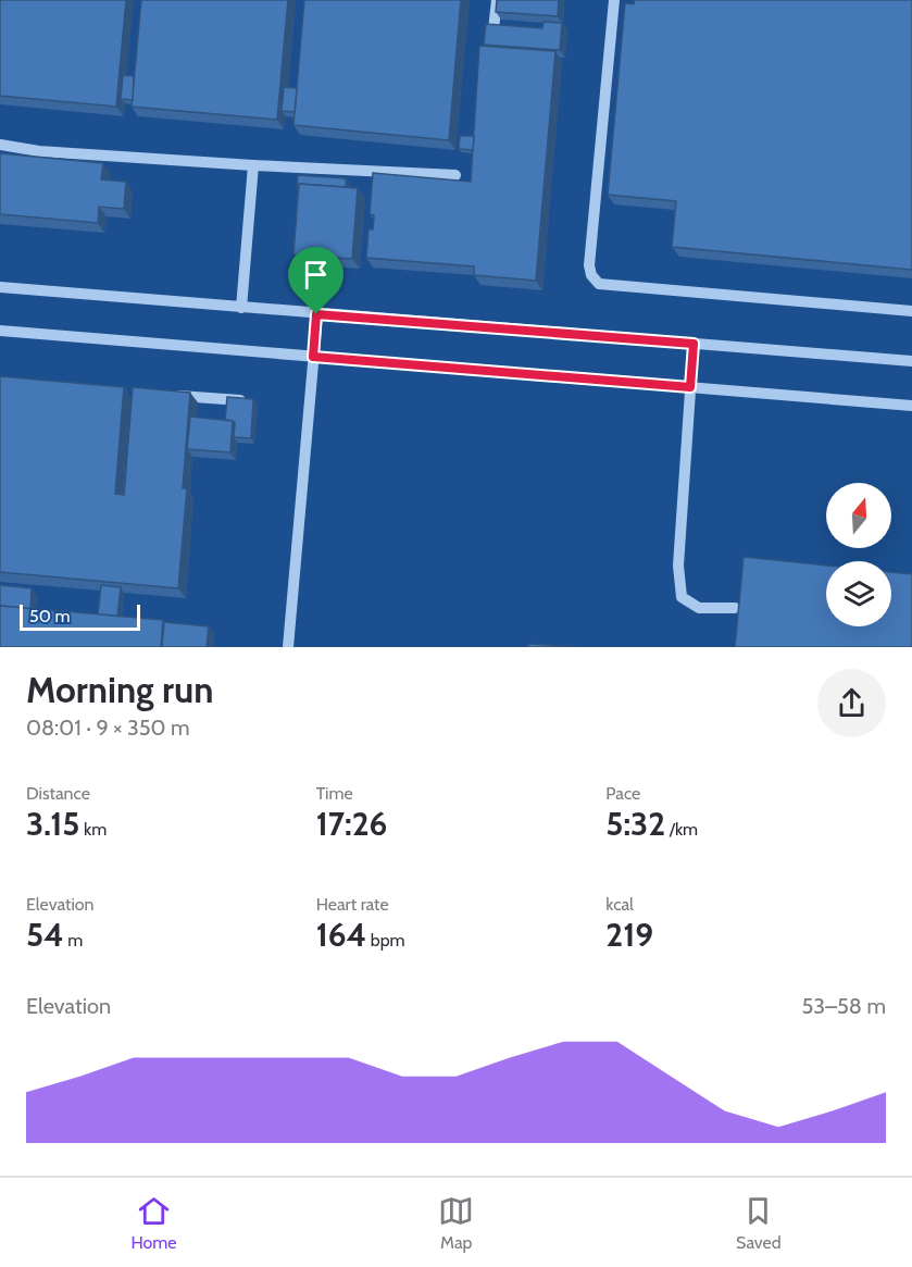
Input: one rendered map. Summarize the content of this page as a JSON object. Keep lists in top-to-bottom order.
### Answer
{
  "scale_bar": "50 m",
  "north": "top",
  "page": {
    "scale": "50 m",
    "heading": ["Morning run", "08:01 · 9 × 350 m"],
    "stats": [
      ["Distance", "3.15 km"],
      ["Time", "17:26"],
      ["Pace", "5:32 /km"],
      ["Elevation", "54 m"],
      ["Heart rate", "164 bpm"],
      ["kcal", "219"]
    ],
    "chart": ["Elevation", "53–58 m"],
    "tabs": ["Home", "Map", "Saved"]
  }
}
